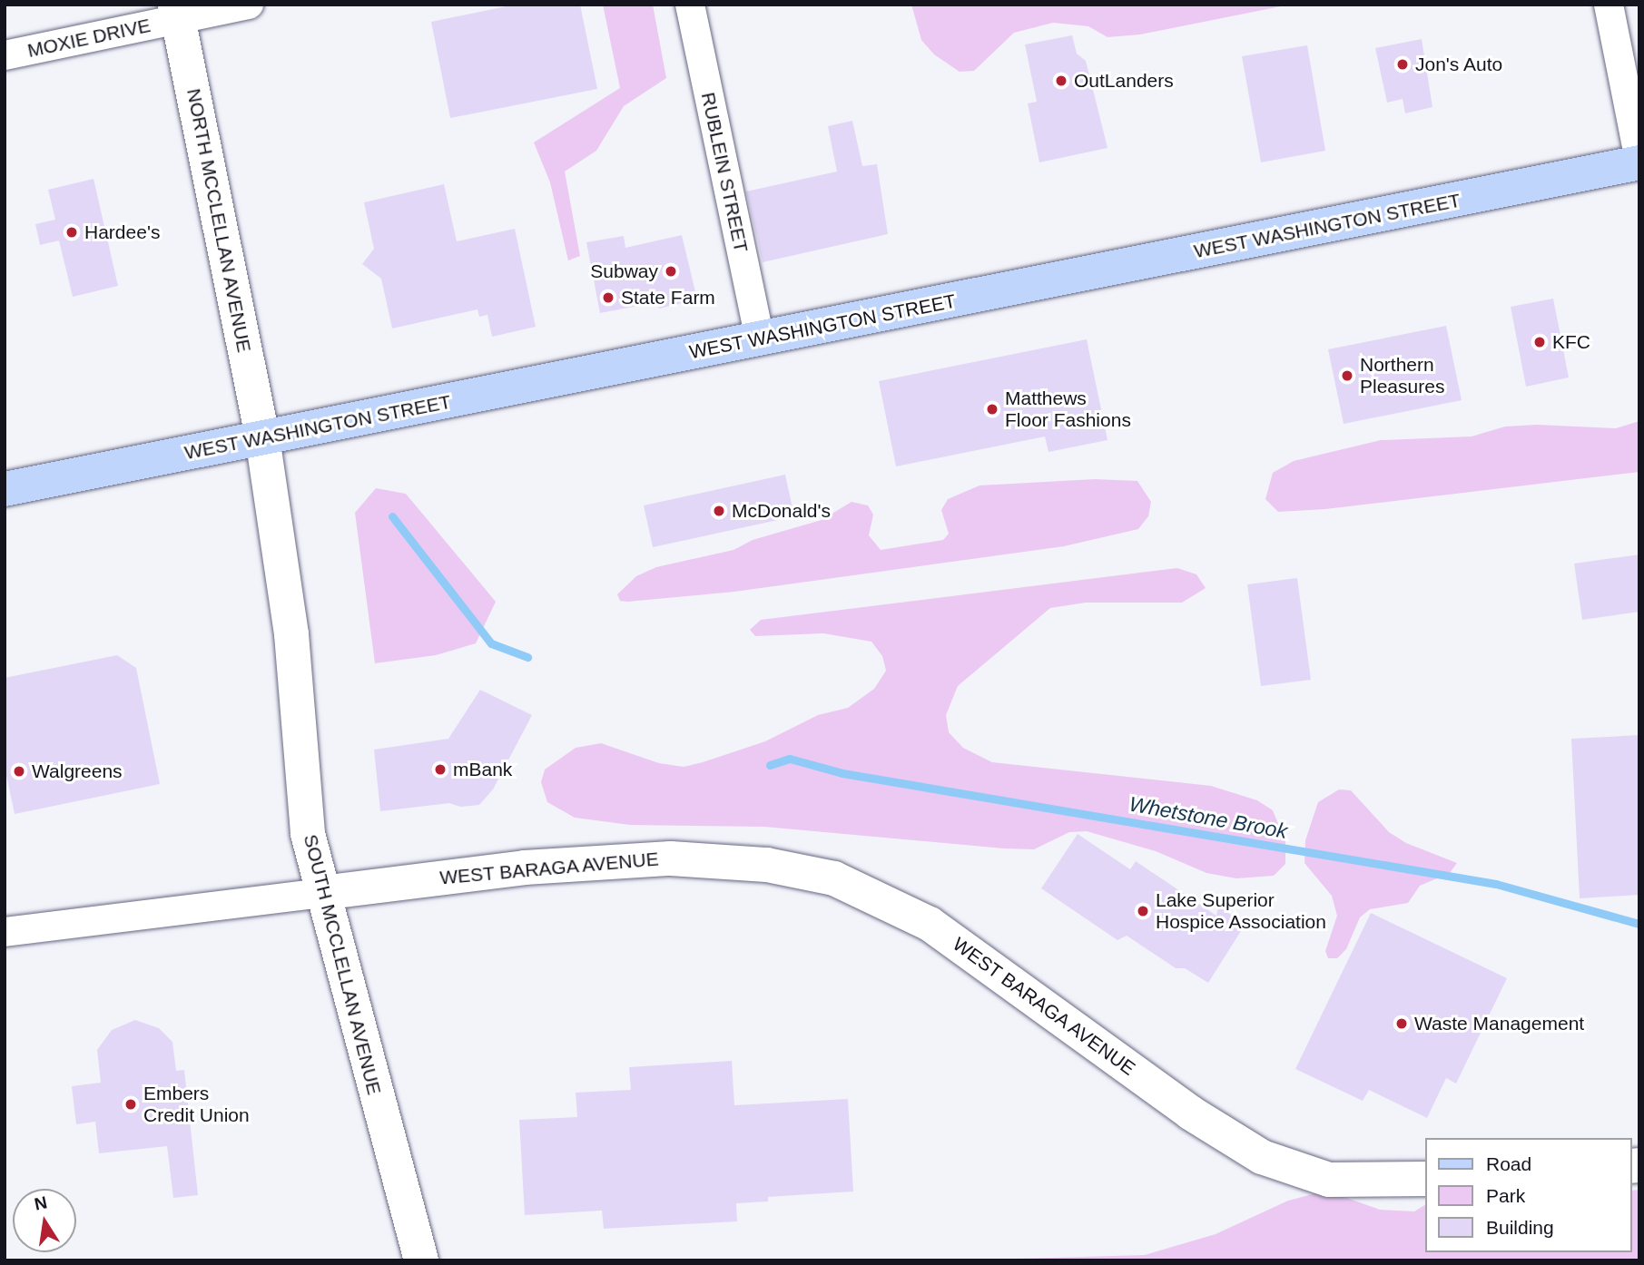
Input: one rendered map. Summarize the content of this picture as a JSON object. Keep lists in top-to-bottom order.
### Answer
{
  "streets": {
    "main road": [
      "NORTH MCCLELLAN AVENUE",
      "WEST WASHINGTON STREET",
      "WEST BARAGA AVENUE",
      "SOUTH MCCLELLAN AVENUE"
    ],
    "street": ["MOXIE DRIVE", "RUBLEIN STREET"]
  },
  "crossings": [
    ["MOXIE DRIVE", "NORTH MCCLELLAN AVENUE"],
    ["RUBLEIN STREET", "WEST WASHINGTON STREET"],
    ["NORTH MCCLELLAN AVENUE", "WEST WASHINGTON STREET"],
    ["NORTH MCCLELLAN AVENUE", "SOUTH MCCLELLAN AVENUE"],
    ["WEST WASHINGTON STREET", "SOUTH MCCLELLAN AVENUE"],
    ["WEST BARAGA AVENUE", "SOUTH MCCLELLAN AVENUE"]
  ],
  "water": ["Whetstone Brook"],
  "places": [
    "Jon's Auto",
    "OutLanders",
    "Hardee's",
    "Subway",
    "State Farm",
    "KFC",
    "Northern Pleasures",
    "Matthews Floor Fashions",
    "McDonald's",
    "mBank",
    "Walgreens",
    "Lake Superior Hospice Association",
    "Waste Management",
    "Embers Credit Union"
  ],
  "legend": ["Road", "Park", "Building"],
  "north": "top"
}
